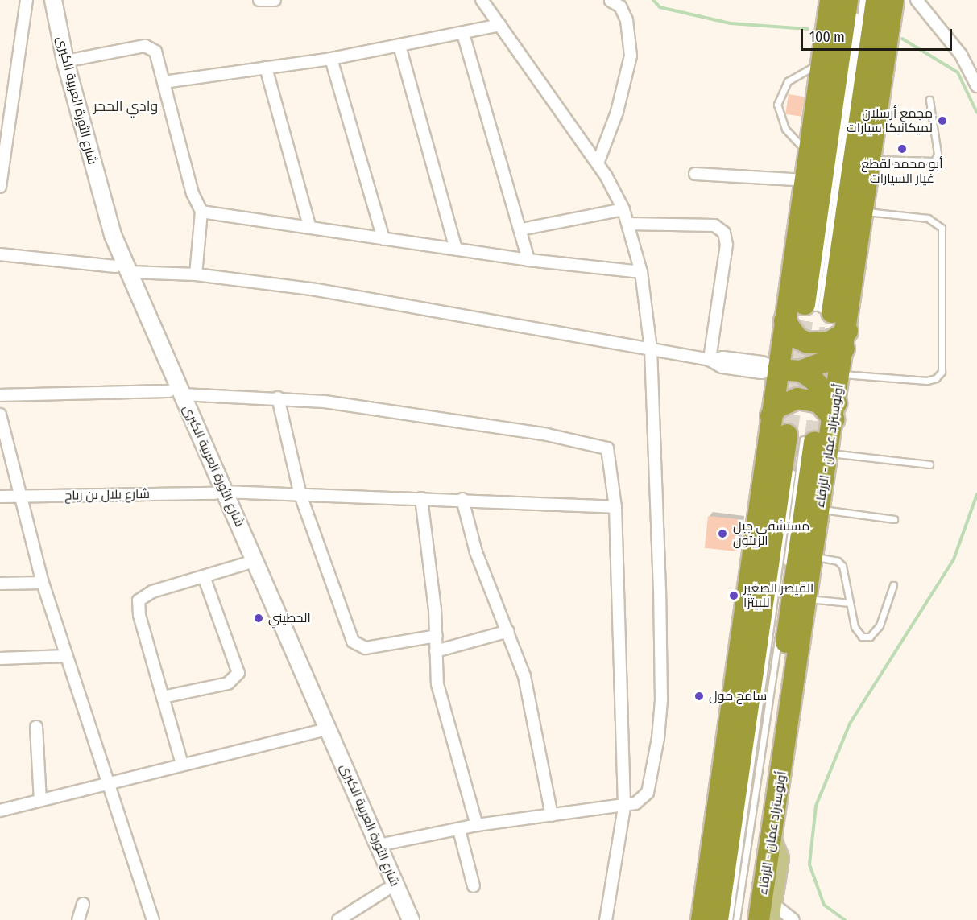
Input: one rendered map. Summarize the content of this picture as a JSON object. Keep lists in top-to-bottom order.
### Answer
{
  "streets": {
    "highway": ["أوتوستراد عمان - الزرقاء"],
    "main road": ["شارع الثورة العربية الكبرى"],
    "street": ["شارع بلال بن رباح"]
  },
  "crossings": [
    ["شارع الثورة العربية الكبرى", "شارع بلال بن رباح"]
  ],
  "districts": ["وادي الحجر"],
  "places": [
    "مجمع أرسلان لميكانيكا سيارات",
    "أبو محمد لقطع غيار السيارات",
    "مستشفى جيل الزيتون",
    "القيصر الصغير للبيتزا",
    "الحطيني",
    "سامح مول"
  ],
  "scale_bar": "100 m"
}
